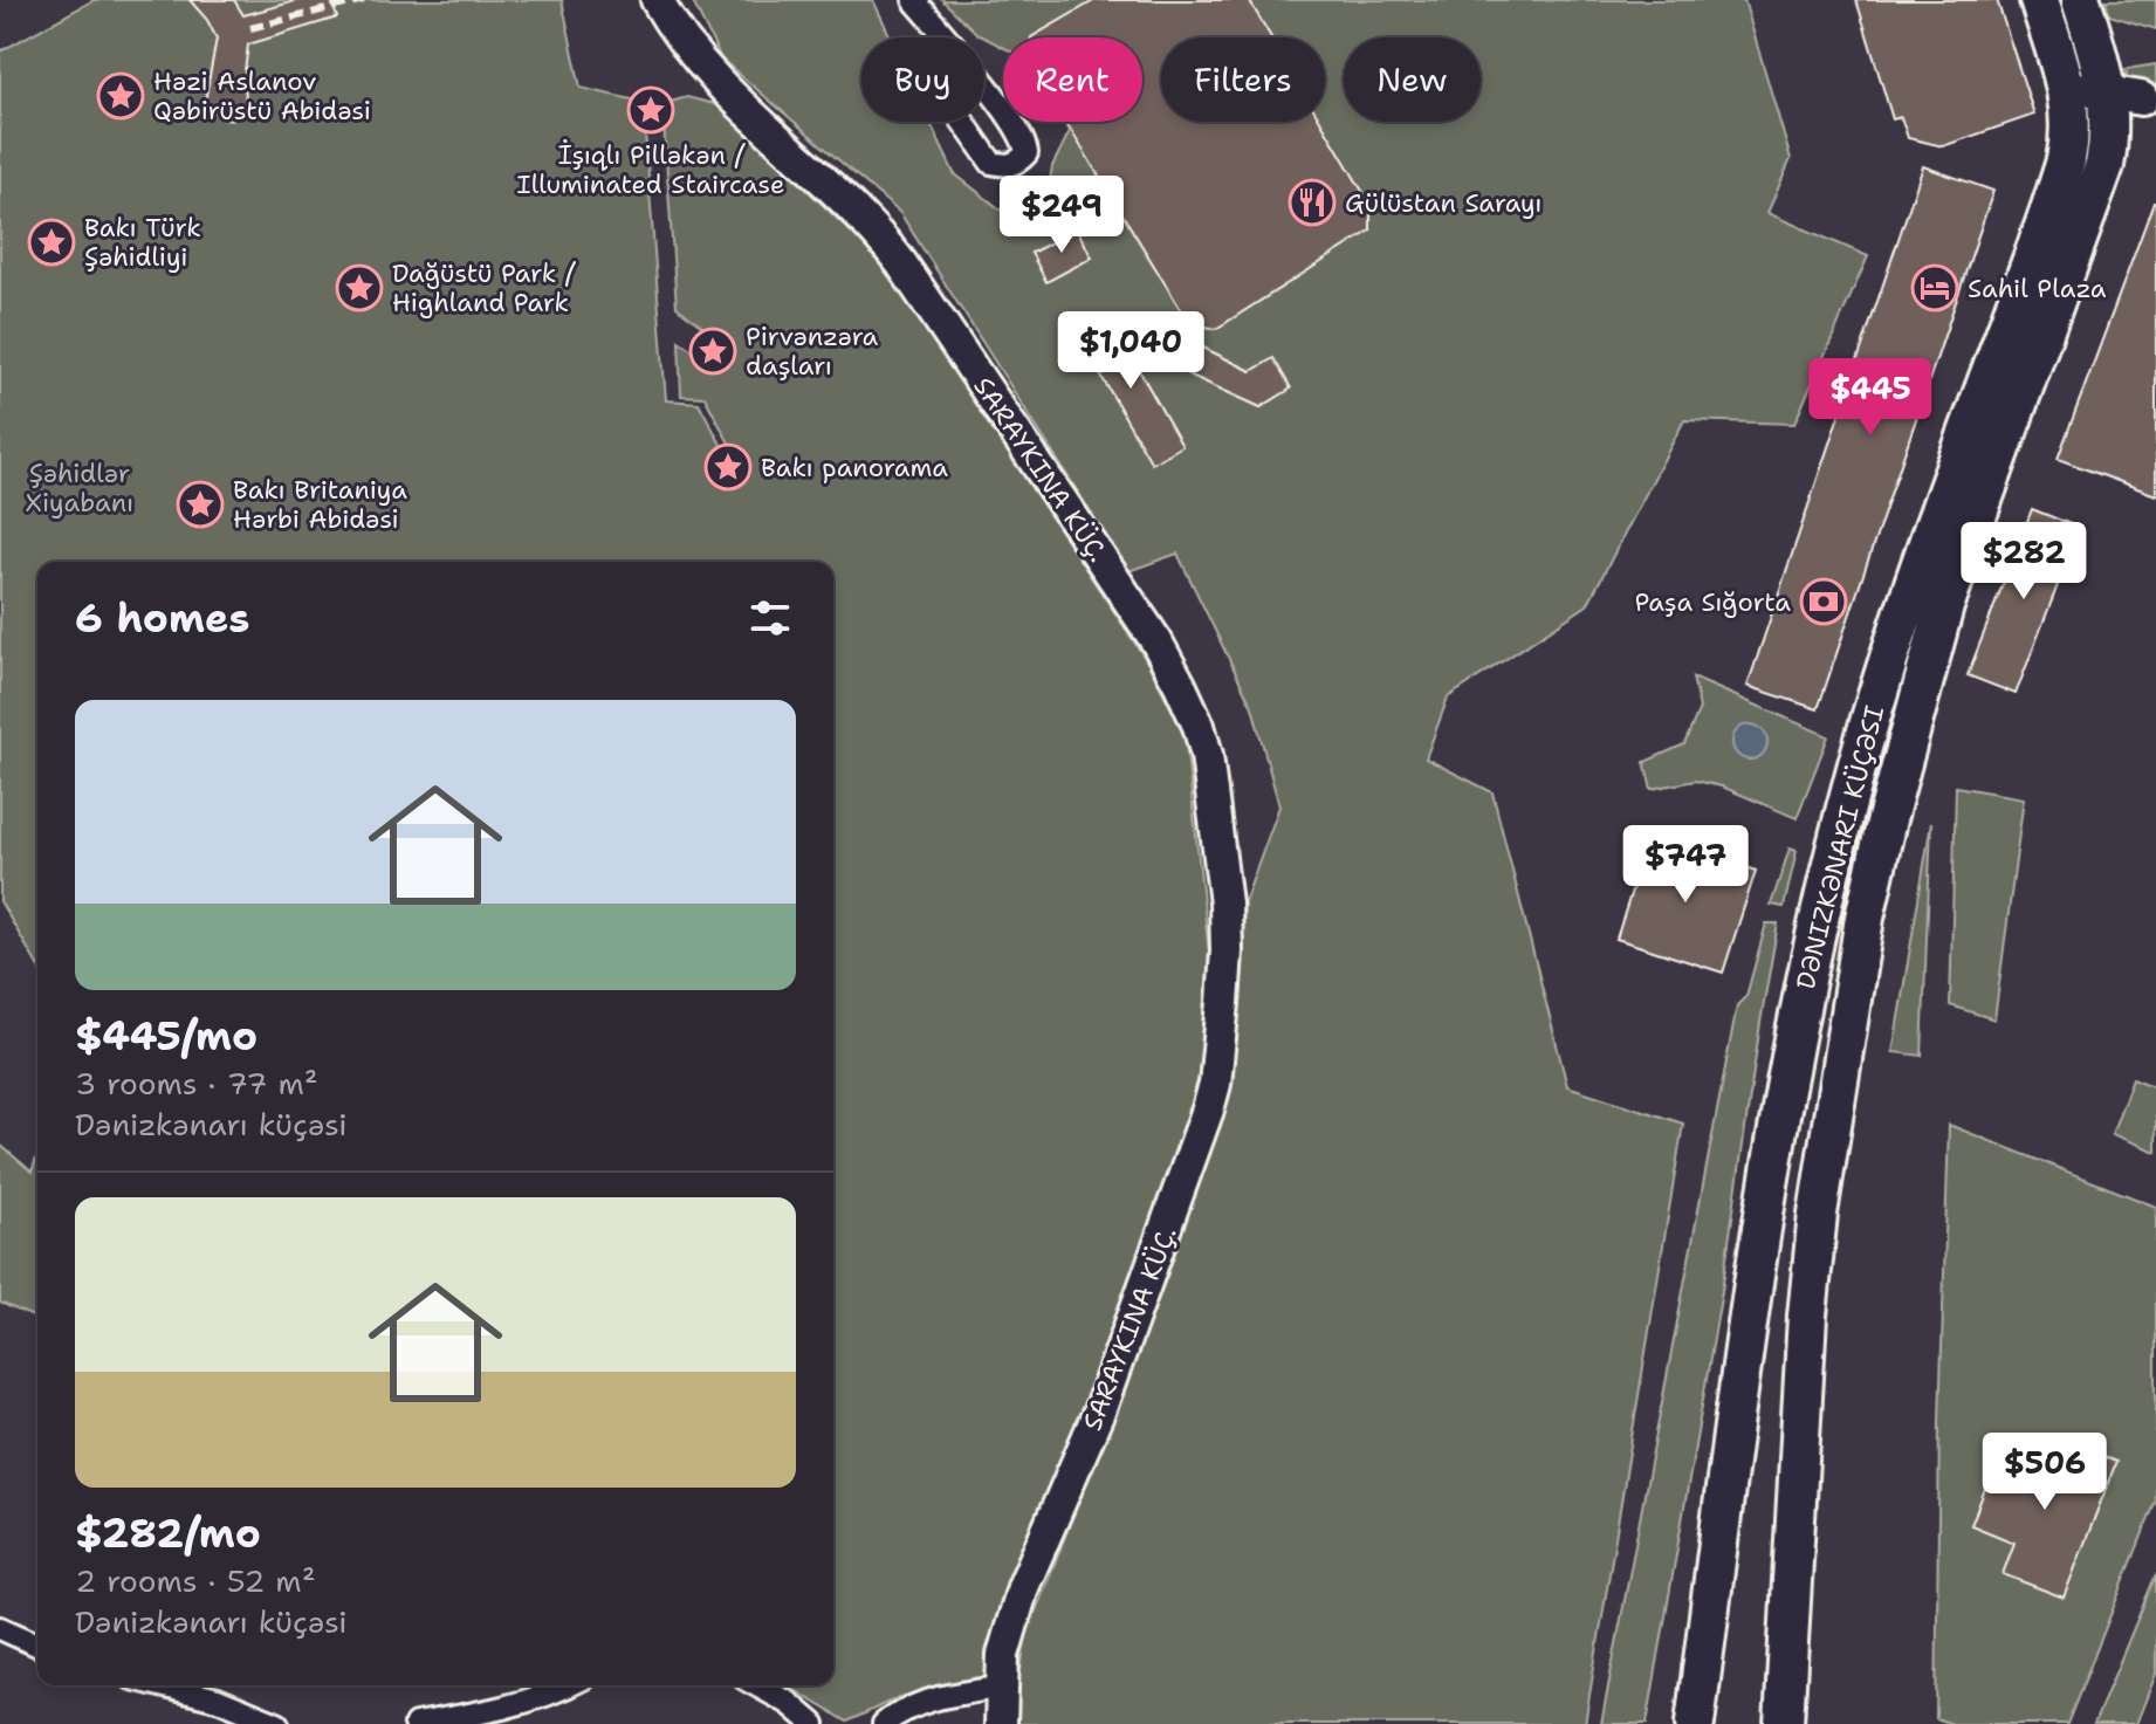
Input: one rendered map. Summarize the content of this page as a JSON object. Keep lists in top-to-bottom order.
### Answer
{
  "streets": {
    "street": ["SARAYKINA KÜÇ."]
  },
  "parks": ["Şəhidlər Xiyabanı"],
  "places": {
    "place": [
      "Həzi Aslanov Qəbirüstü Abidəsi",
      "İşıqlı Pilləkən / Illuminated Staircase",
      "Bakı Türk Şəhidliyi",
      "Dağüstü Park / Highland Park",
      "Pirvənzəra daşları",
      "Bakı panorama",
      "Bakı Britaniya Hərbi Abidəsi"
    ],
    "restaurant": ["Gülüstan Sarayı"],
    "hotel": ["Sahil Plaza"],
    "bank": ["Paşa Sığorta"]
  },
  "page": {
    "chip": [
      "Buy",
      "Rent",
      "Filters",
      "New"
    ],
    "price": [
      "$249",
      "$1,040",
      "$445",
      "$282",
      "$747",
      "$506"
    ],
    "heading": "6 homes",
    "list": [
      {
        "name": "$445/mo",
        "note": "3 rooms · 77 m² · Dənizkənarı küçəsi"
      },
      {
        "name": "$282/mo",
        "note": "2 rooms · 52 m² · Dənizkənarı küçəsi"
      }
    ]
  }
}
